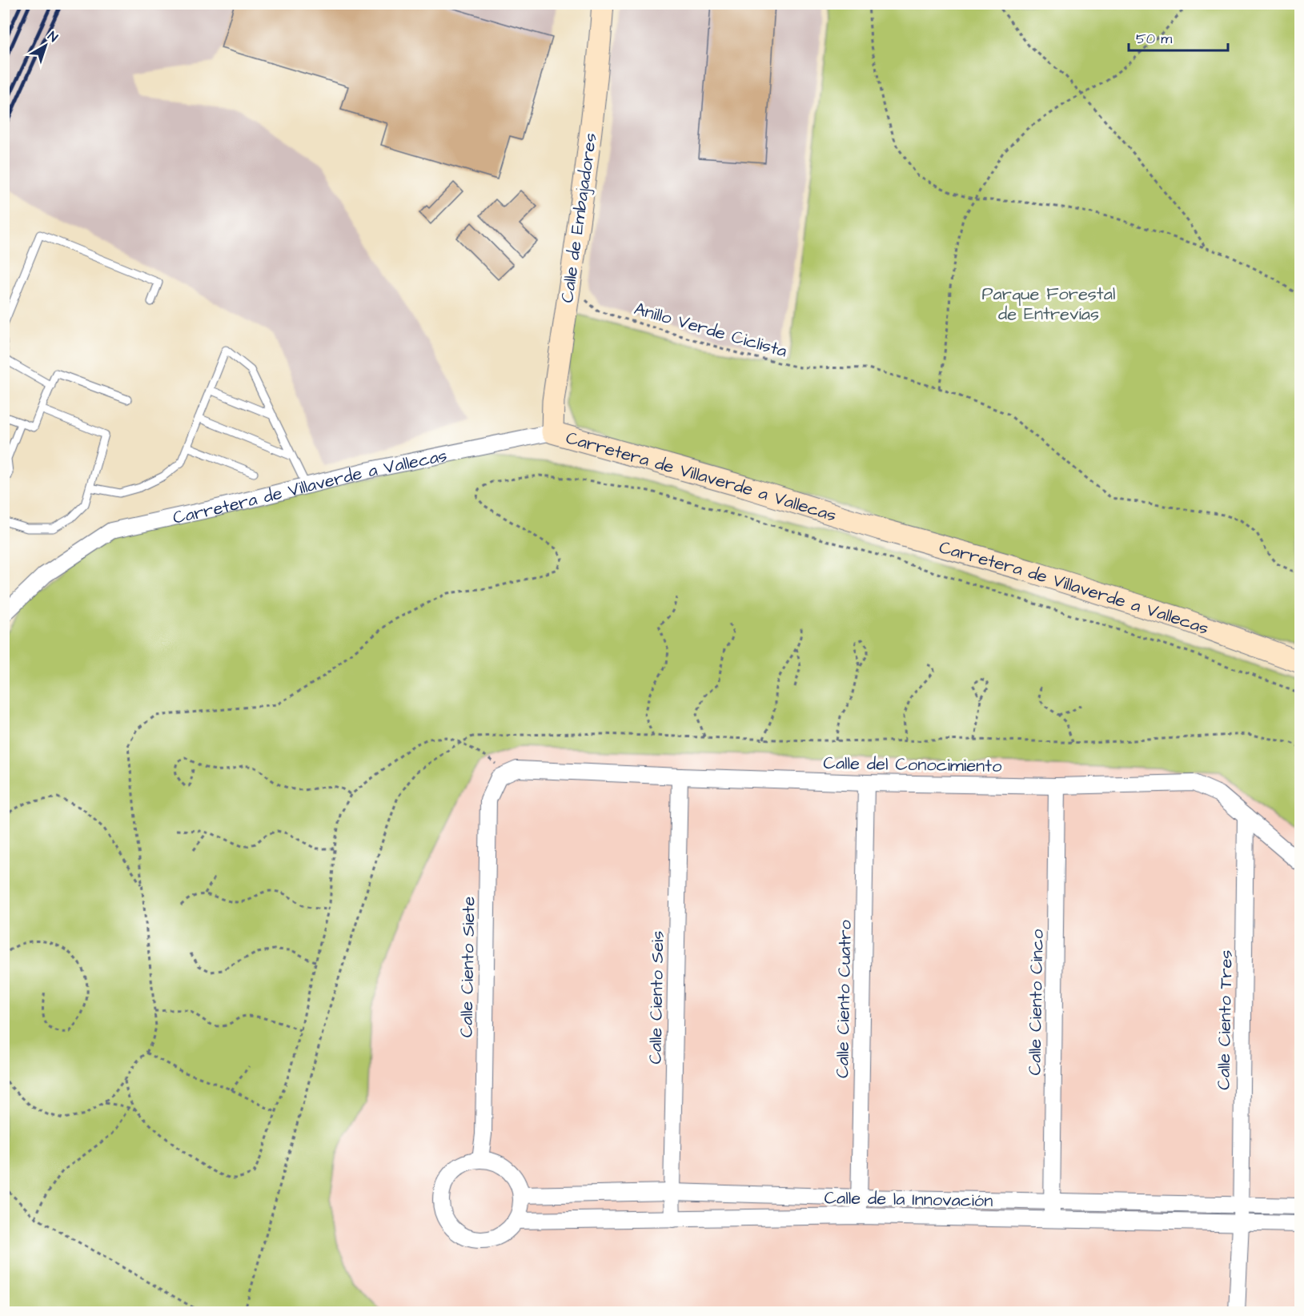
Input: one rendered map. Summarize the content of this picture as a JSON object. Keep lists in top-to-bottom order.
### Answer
{
  "streets": {
    "main road": ["Calle de Embajadores", "Carretera de Villaverde a Vallecas"],
    "street": [
      "Calle del Conocimiento",
      "Calle Ciento Siete",
      "Calle Ciento Seis",
      "Calle Ciento Cuatro",
      "Calle Ciento Cinco",
      "Calle Ciento Tres",
      "Calle de la Innovación"
    ],
    "path": ["Anillo Verde Ciclista"]
  },
  "crossings": [
    ["Calle de Embajadores", "Carretera de Villaverde a Vallecas"],
    ["Calle del Conocimiento", "Calle Ciento Siete"],
    ["Calle del Conocimiento", "Calle Ciento Seis"],
    ["Calle del Conocimiento", "Calle Ciento Cuatro"],
    ["Calle del Conocimiento", "Calle Ciento Cinco"],
    ["Calle del Conocimiento", "Calle Ciento Tres"],
    ["Calle Ciento Siete", "Calle de la Innovación"],
    ["Calle Ciento Seis", "Calle de la Innovación"],
    ["Calle Ciento Cuatro", "Calle de la Innovación"],
    ["Calle Ciento Cinco", "Calle de la Innovación"],
    ["Calle Ciento Tres", "Calle de la Innovación"]
  ],
  "parks": ["Parque Forestal de Entrevías"],
  "scale_bar": "50 m",
  "north": "top right"
}
